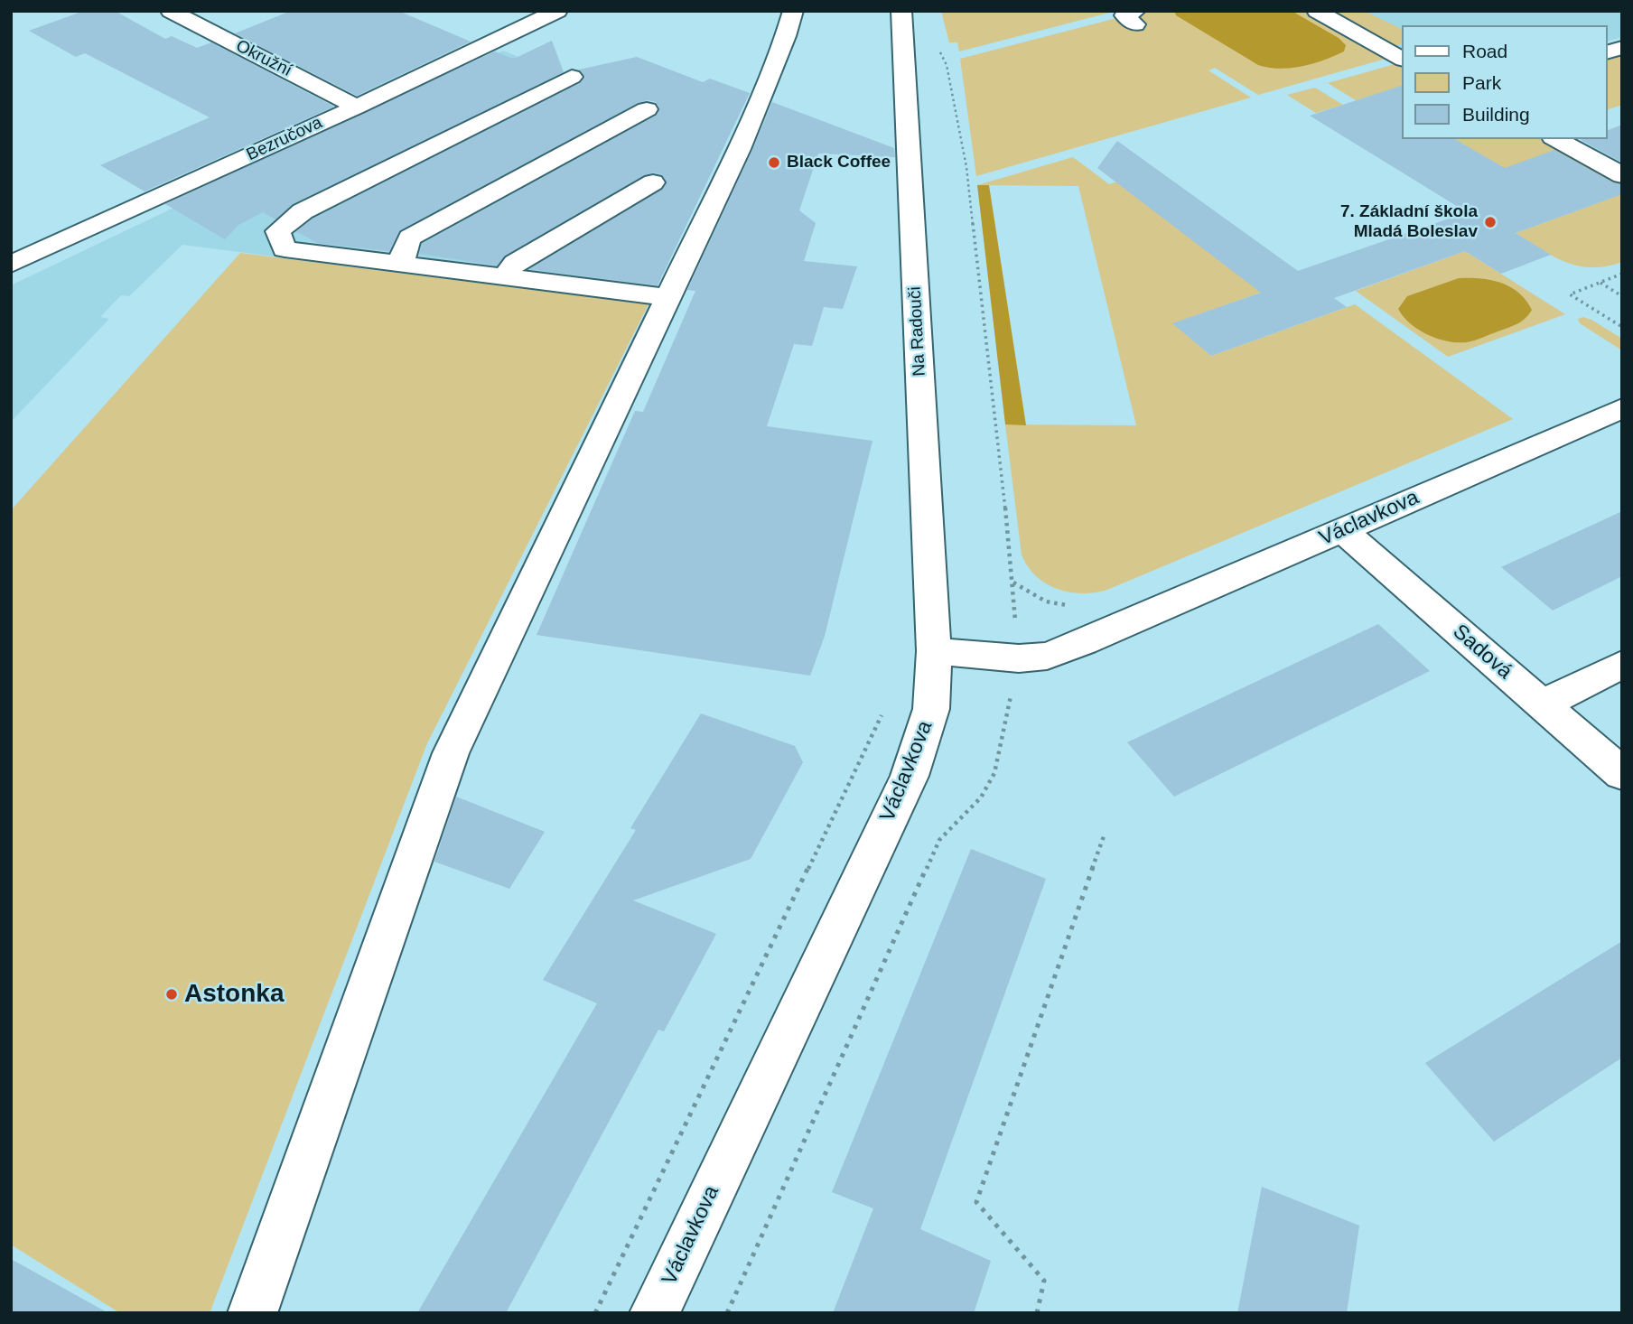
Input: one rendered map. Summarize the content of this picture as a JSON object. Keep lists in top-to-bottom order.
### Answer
{
  "streets": {
    "street": [
      "Okružní",
      "Bezručova",
      "Na Radouči",
      "Václavkova",
      "Sadová"
    ]
  },
  "crossings": [
    ["Okružní", "Bezručova"],
    ["Na Radouči", "Václavkova"],
    ["Václavkova", "Sadová"]
  ],
  "places": ["Black Coffee", "7. Základní škola Mladá Boleslav", "Astonka"],
  "legend": ["Road", "Park", "Building"]
}
